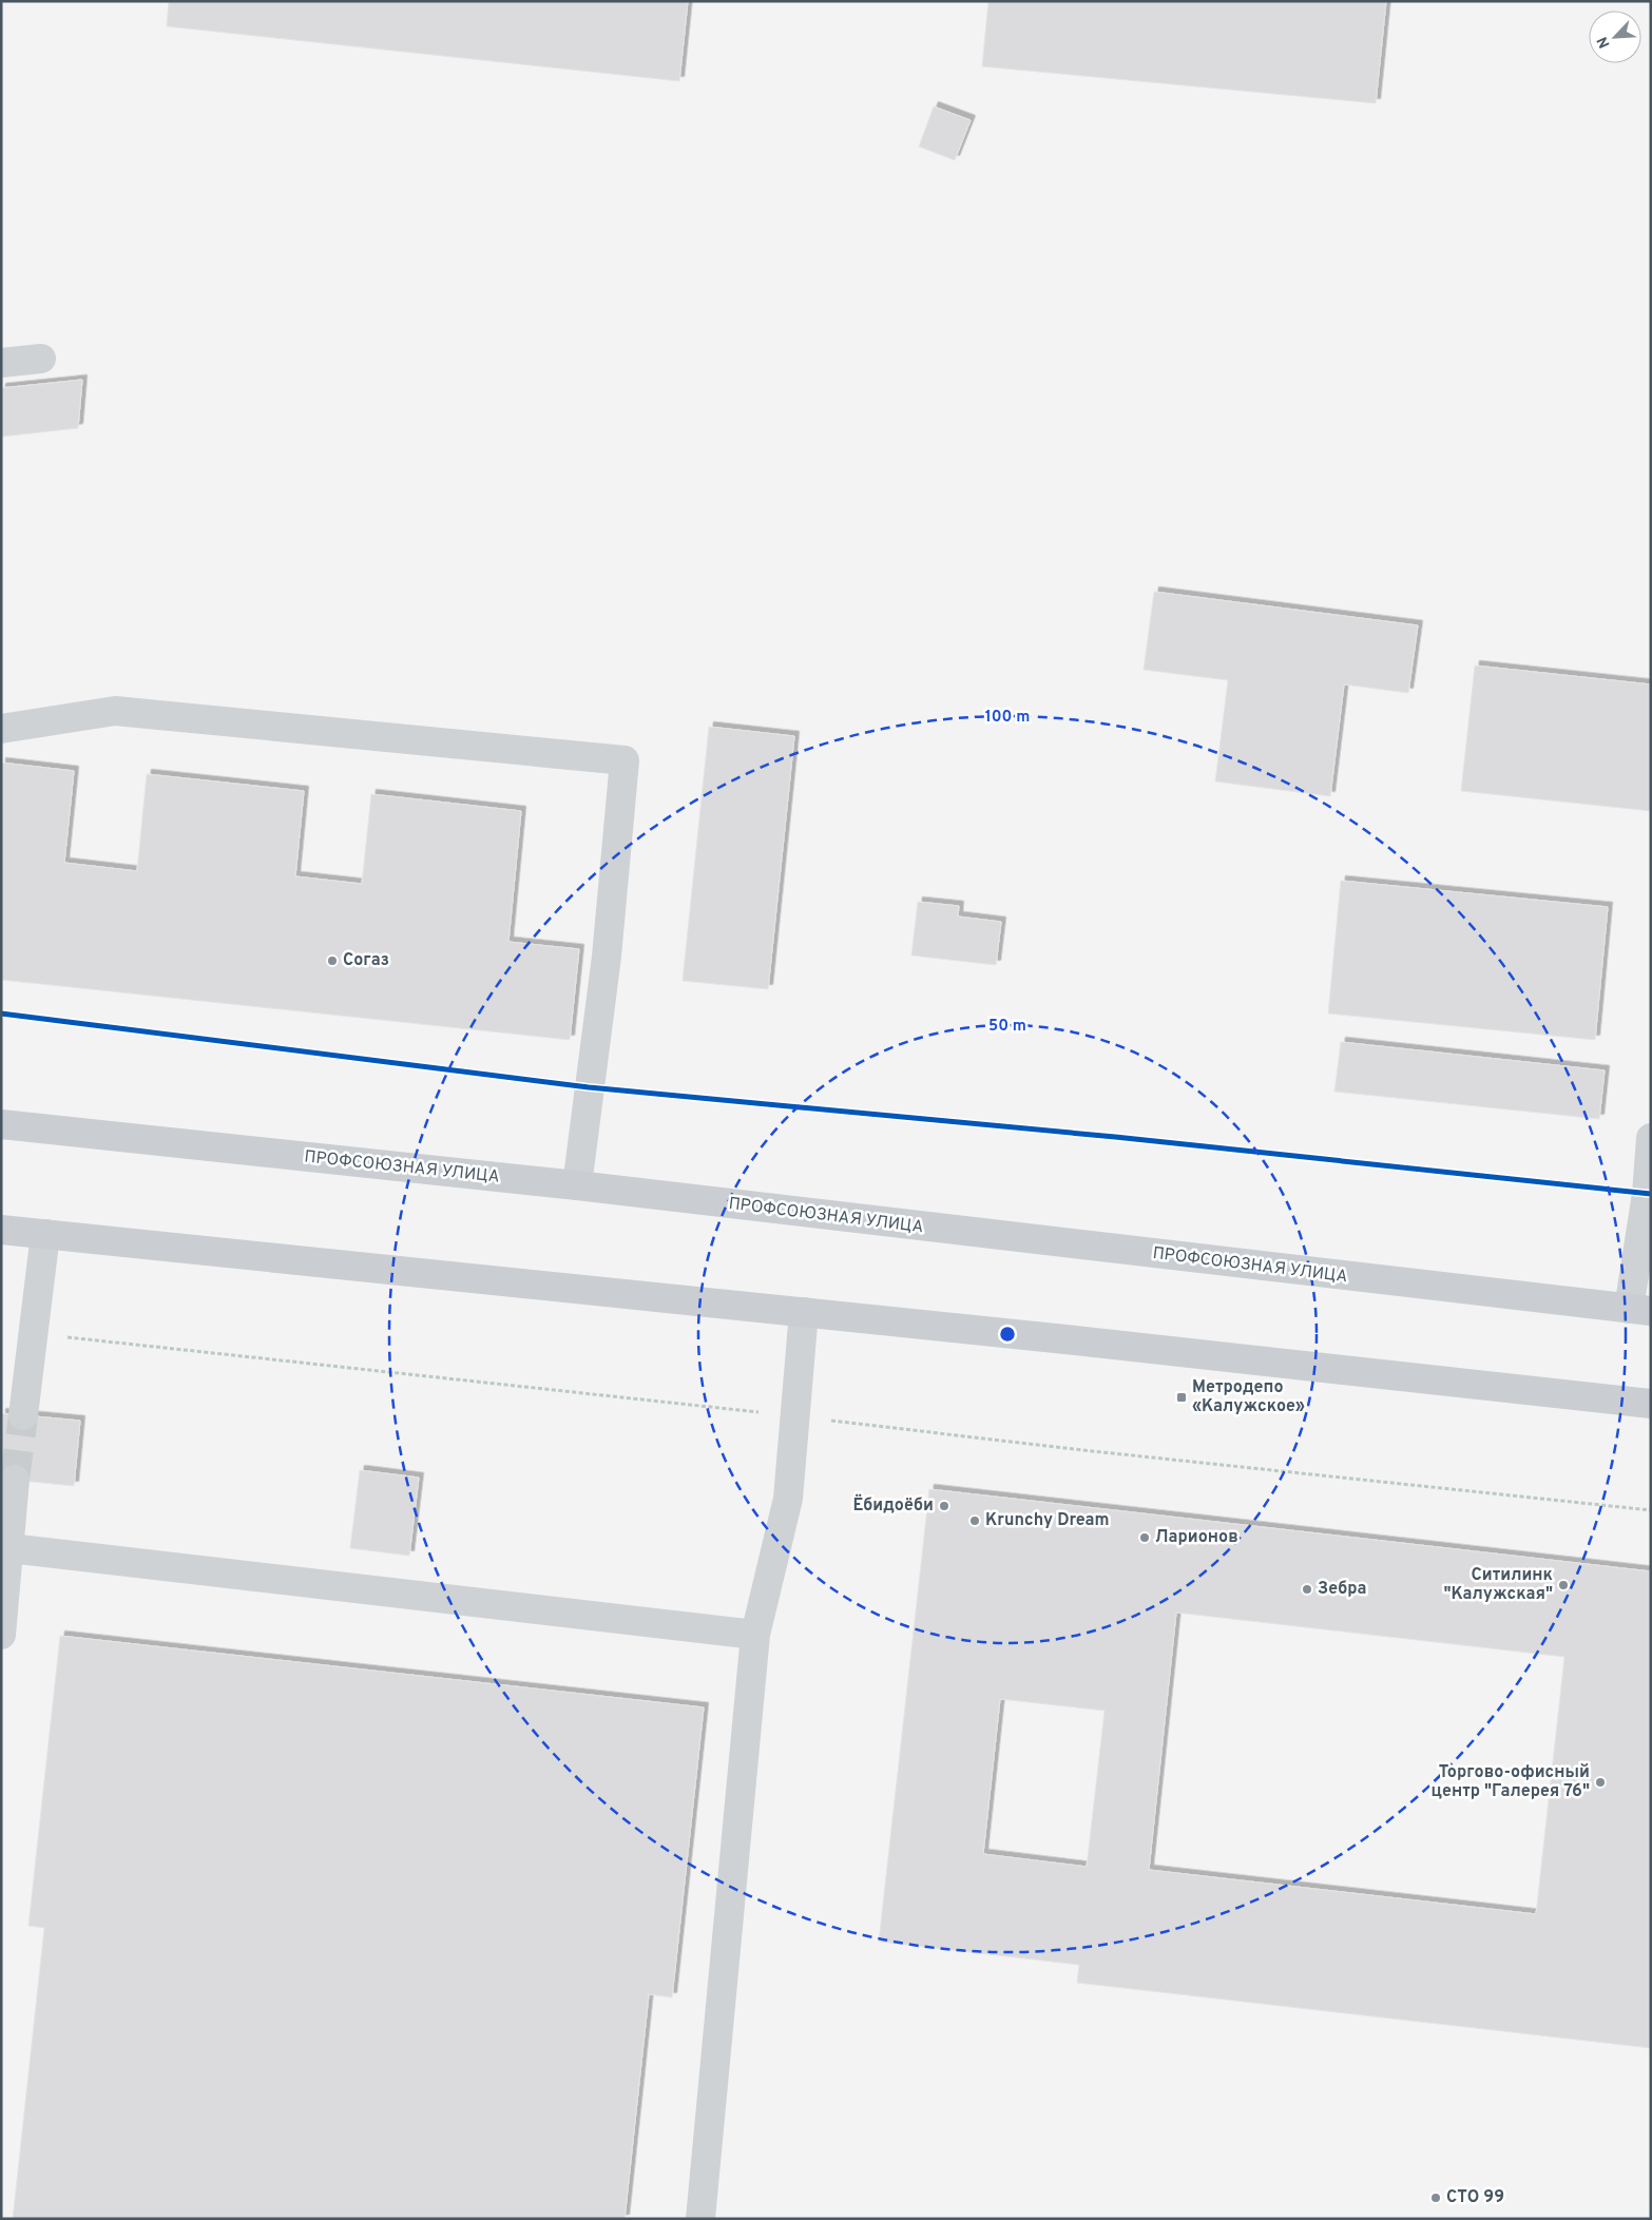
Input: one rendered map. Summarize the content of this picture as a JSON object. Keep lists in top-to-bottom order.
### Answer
{
  "streets": {
    "main road": ["ПРОФСОЮЗНАЯ УЛИЦА"]
  },
  "places": {
    "other": [
      "Согаз",
      "Ёбидоёби",
      "Krunchy Dream",
      "Ларионов",
      "Ситилинк \"Калужская\"",
      "Зебра",
      "Торгово-офисный центр \"Галерея 76\"",
      "СТО 99"
    ],
    "transit": ["Метродепо «Калужское»"]
  },
  "north": "bottom left",
  "rings": ["100 m", "50 m"]
}
